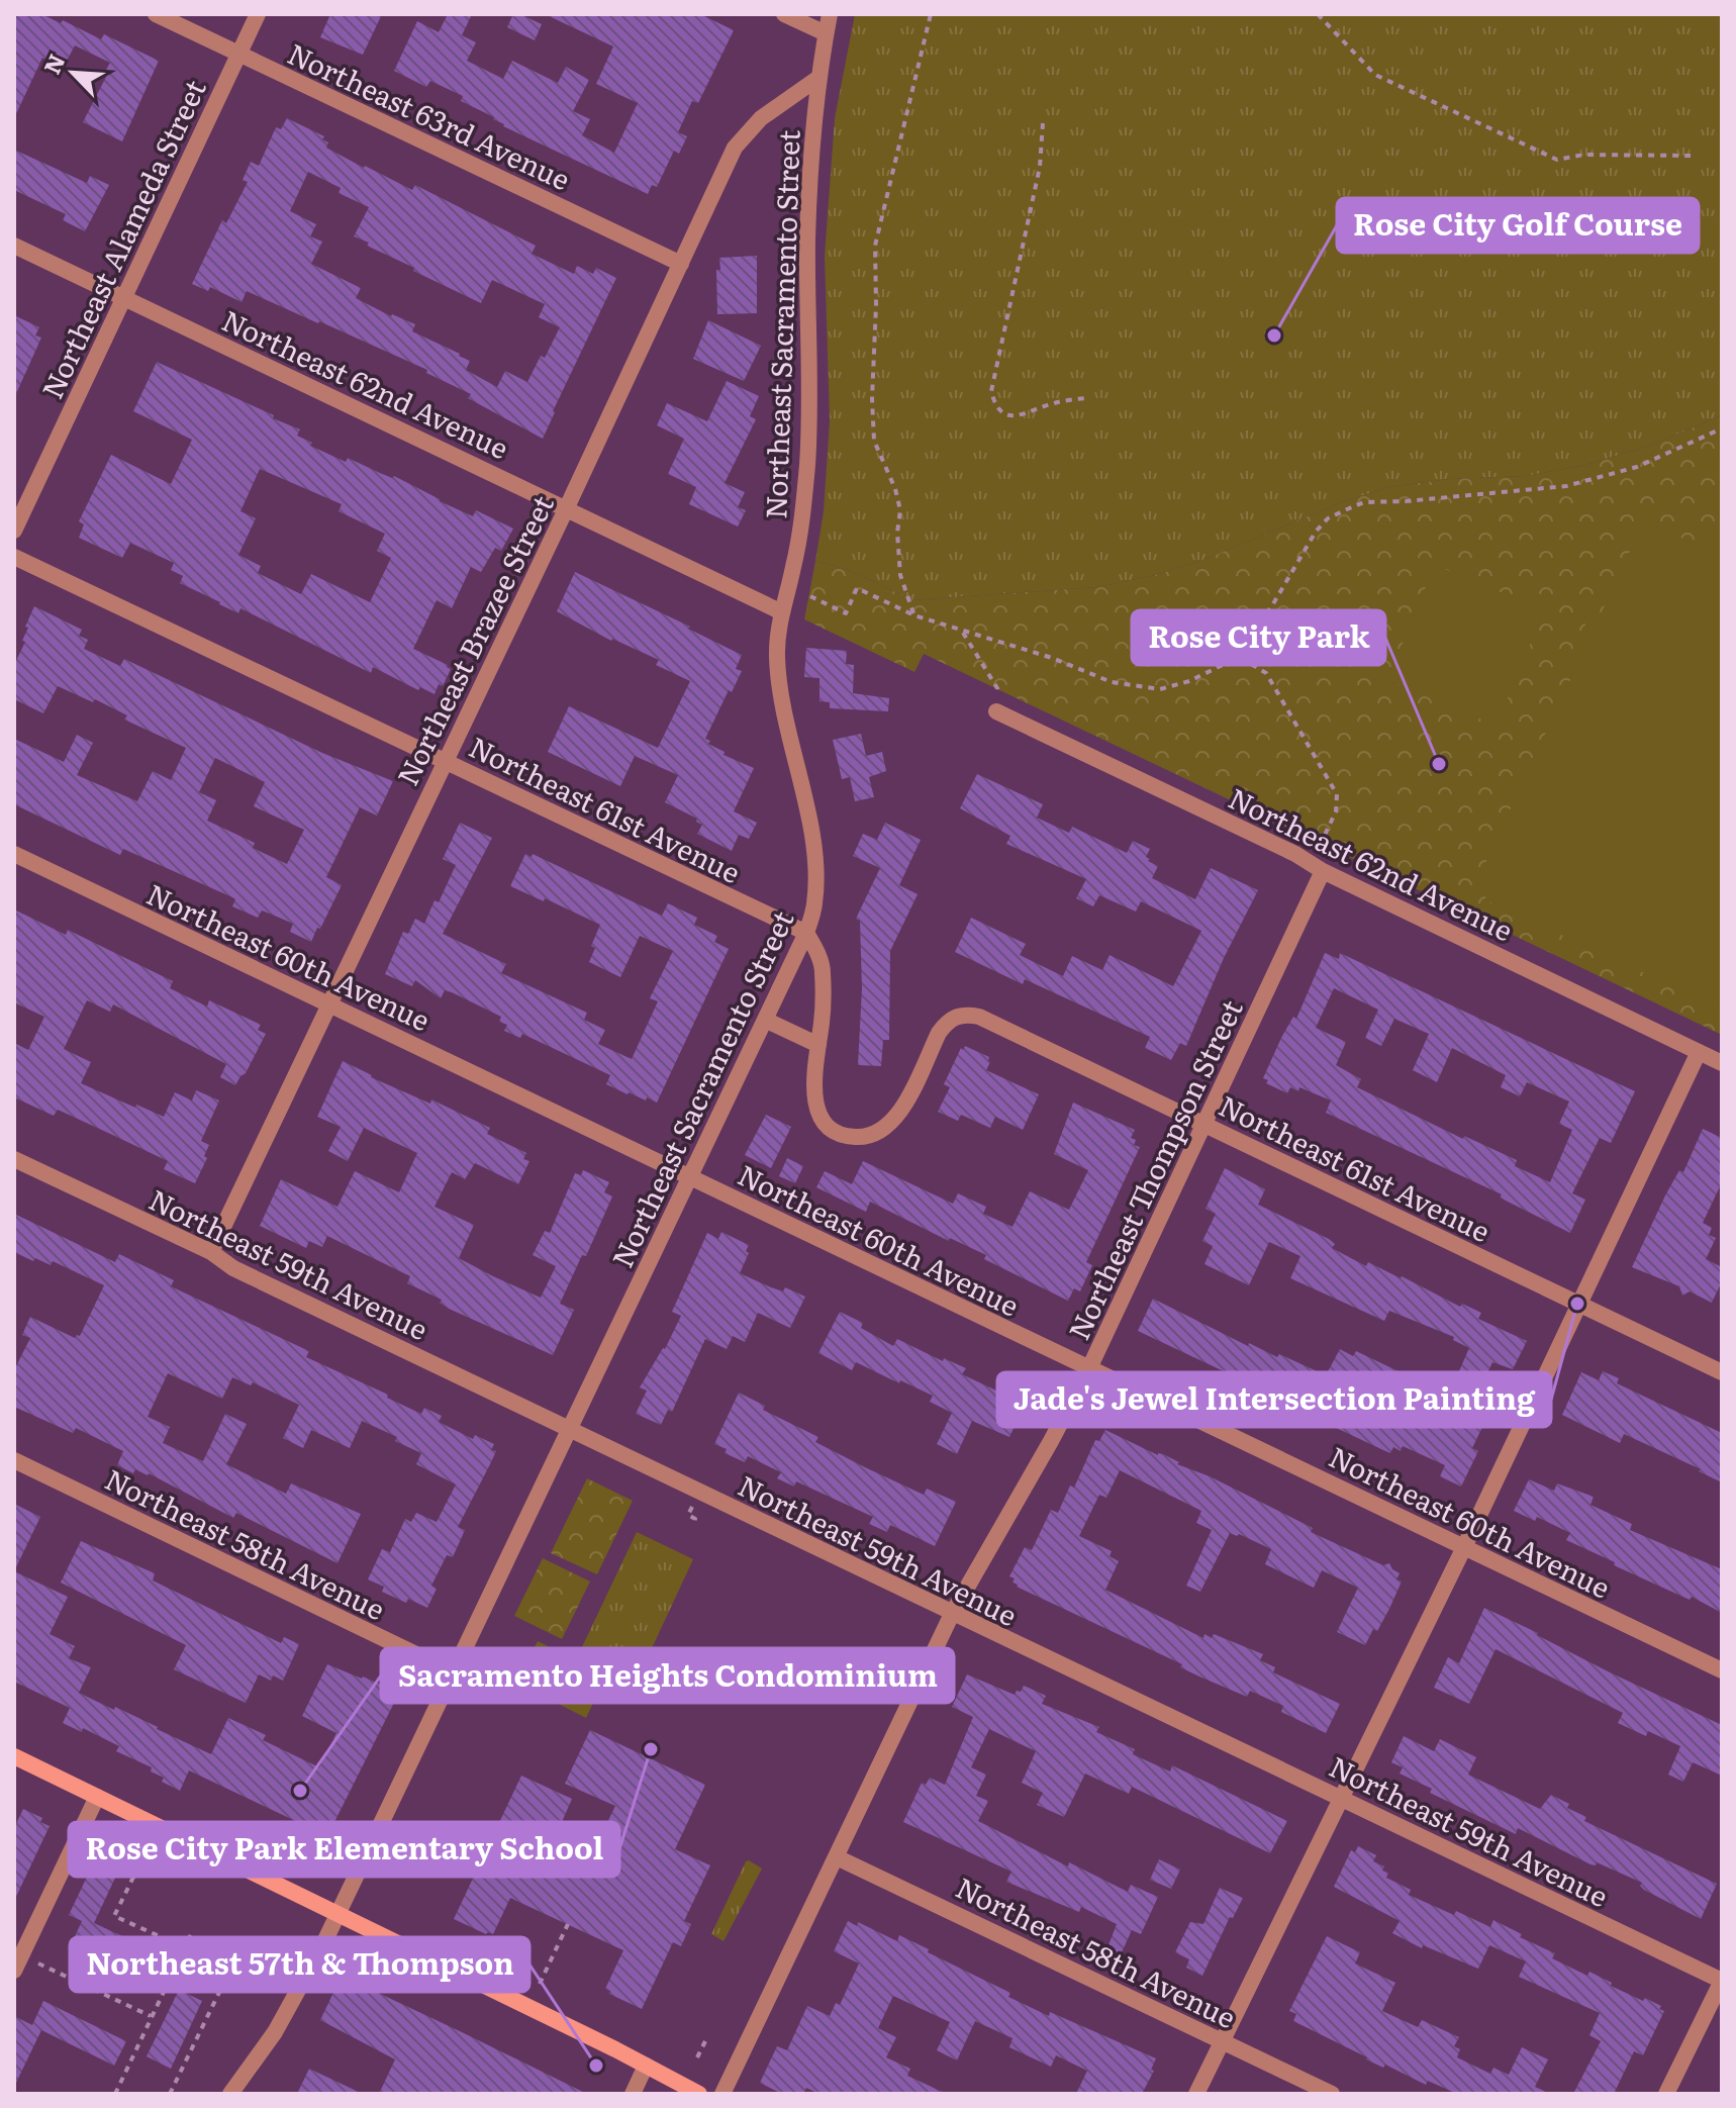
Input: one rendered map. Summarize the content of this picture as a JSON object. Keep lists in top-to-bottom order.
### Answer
{
  "streets": {
    "street": [
      "Northeast 63rd Avenue",
      "Northeast Alameda Street",
      "Northeast Sacramento Street",
      "Northeast 62nd Avenue",
      "Northeast Brazee Street",
      "Northeast 61st Avenue",
      "Northeast 60th Avenue",
      "Northeast Thompson Street",
      "Northeast 59th Avenue",
      "Northeast 58th Avenue"
    ]
  },
  "crossings": [
    ["Northeast 63rd Avenue", "Northeast Alameda Street"],
    ["Northeast 63rd Avenue", "Northeast Brazee Street"],
    ["Northeast Alameda Street", "Northeast 62nd Avenue"],
    ["Northeast Sacramento Street", "Northeast 62nd Avenue"],
    ["Northeast Sacramento Street", "Northeast Brazee Street"],
    ["Northeast Sacramento Street", "Northeast 61st Avenue"],
    ["Northeast Sacramento Street", "Northeast 60th Avenue"],
    ["Northeast Sacramento Street", "Northeast 59th Avenue"],
    ["Northeast Sacramento Street", "Northeast 58th Avenue"],
    ["Northeast 62nd Avenue", "Northeast Brazee Street"],
    ["Northeast 62nd Avenue", "Northeast Thompson Street"],
    ["Northeast Brazee Street", "Northeast 61st Avenue"],
    ["Northeast Brazee Street", "Northeast 60th Avenue"],
    ["Northeast Brazee Street", "Northeast 59th Avenue"],
    ["Northeast 61st Avenue", "Northeast Thompson Street"],
    ["Northeast 60th Avenue", "Northeast Thompson Street"],
    ["Northeast Thompson Street", "Northeast 59th Avenue"],
    ["Northeast Thompson Street", "Northeast 58th Avenue"]
  ],
  "places": [
    "Rose City Golf Course",
    "Rose City Park",
    "Jade's Jewel Intersection Painting",
    "Rose City Park Elementary School",
    "Sacramento Heights Condominium",
    "Northeast 57th & Thompson"
  ],
  "north": "top left"
}
